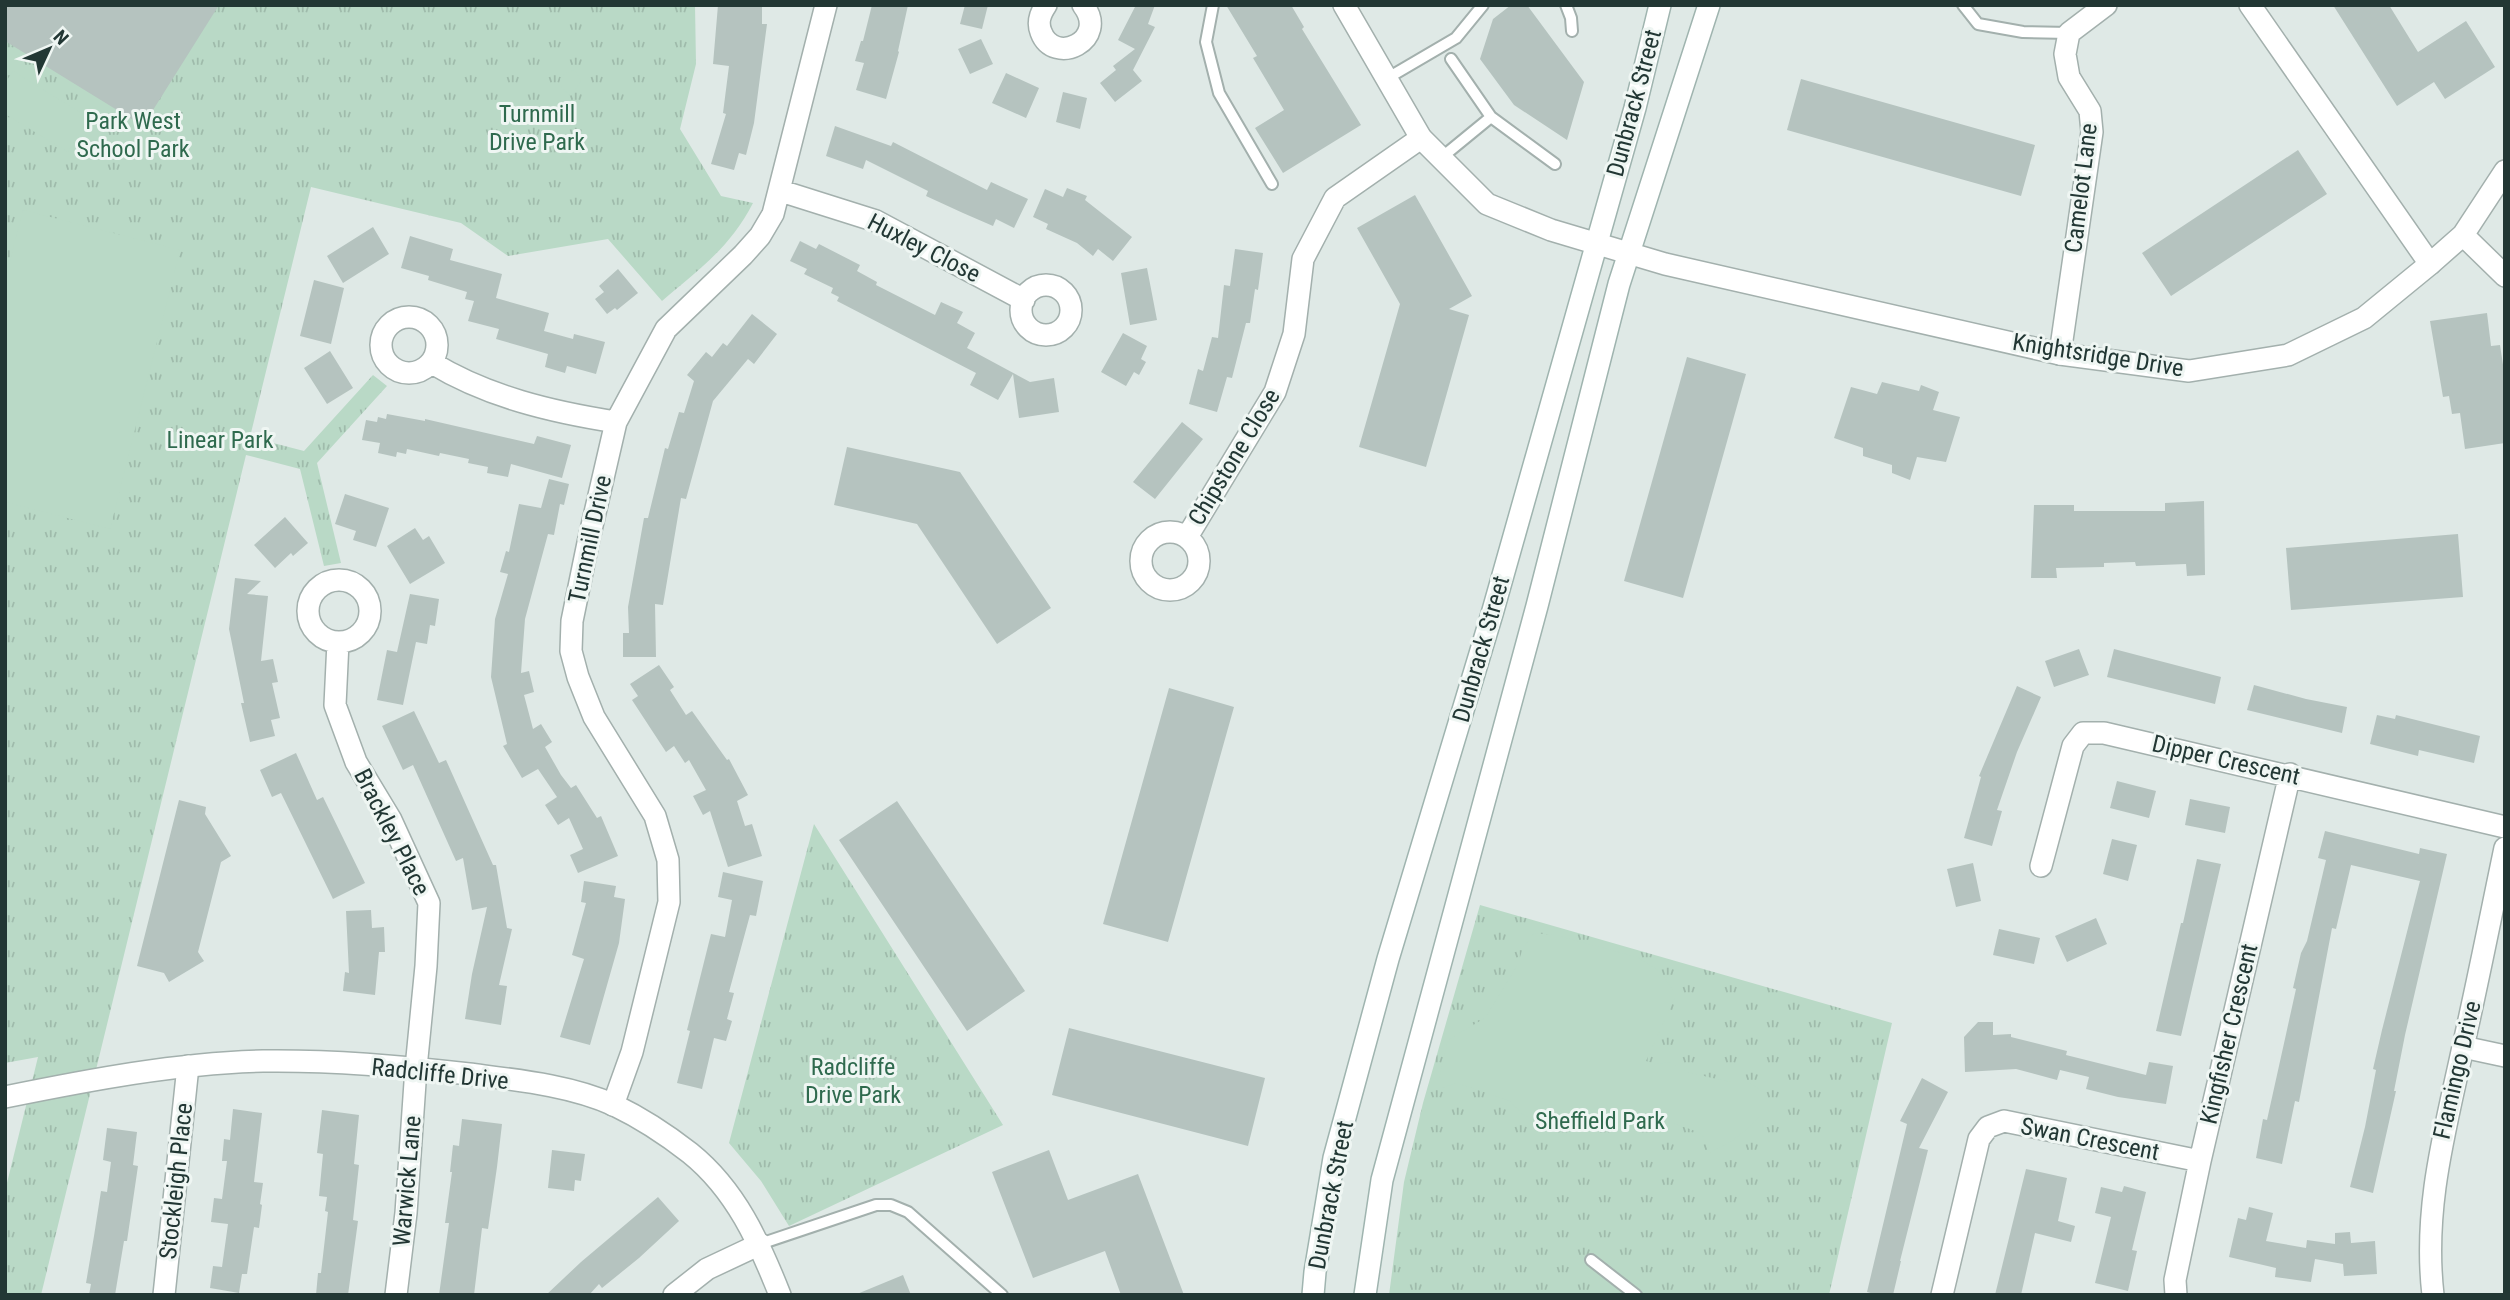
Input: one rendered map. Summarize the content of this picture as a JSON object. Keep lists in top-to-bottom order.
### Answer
{
  "streets": {
    "street": [
      "Dunbrack Street",
      "Camelot Lane",
      "Huxley Close",
      "Knightsridge Drive",
      "Chipstone Close",
      "Turnmill Drive",
      "Dipper Crescent",
      "Brackley Place",
      "Kingfisher Crescent",
      "Flamingo Drive",
      "Radcliffe Drive",
      "Swan Crescent",
      "Stockleigh Place",
      "Warwick Lane"
    ]
  },
  "crossings": [
    ["Dunbrack Street", "Knightsridge Drive"],
    ["Camelot Lane", "Knightsridge Drive"],
    ["Huxley Close", "Turnmill Drive"],
    ["Knightsridge Drive", "Chipstone Close"],
    ["Turnmill Drive", "Radcliffe Drive"],
    ["Dipper Crescent", "Kingfisher Crescent"],
    ["Brackley Place", "Radcliffe Drive"],
    ["Brackley Place", "Warwick Lane"],
    ["Kingfisher Crescent", "Swan Crescent"],
    ["Radcliffe Drive", "Stockleigh Place"],
    ["Radcliffe Drive", "Warwick Lane"]
  ],
  "parks": [
    "Turnmill Drive Park",
    "Park West School Park",
    "Linear Park",
    "Radcliffe Drive Park",
    "Sheffield Park"
  ],
  "north": "top right"
}
